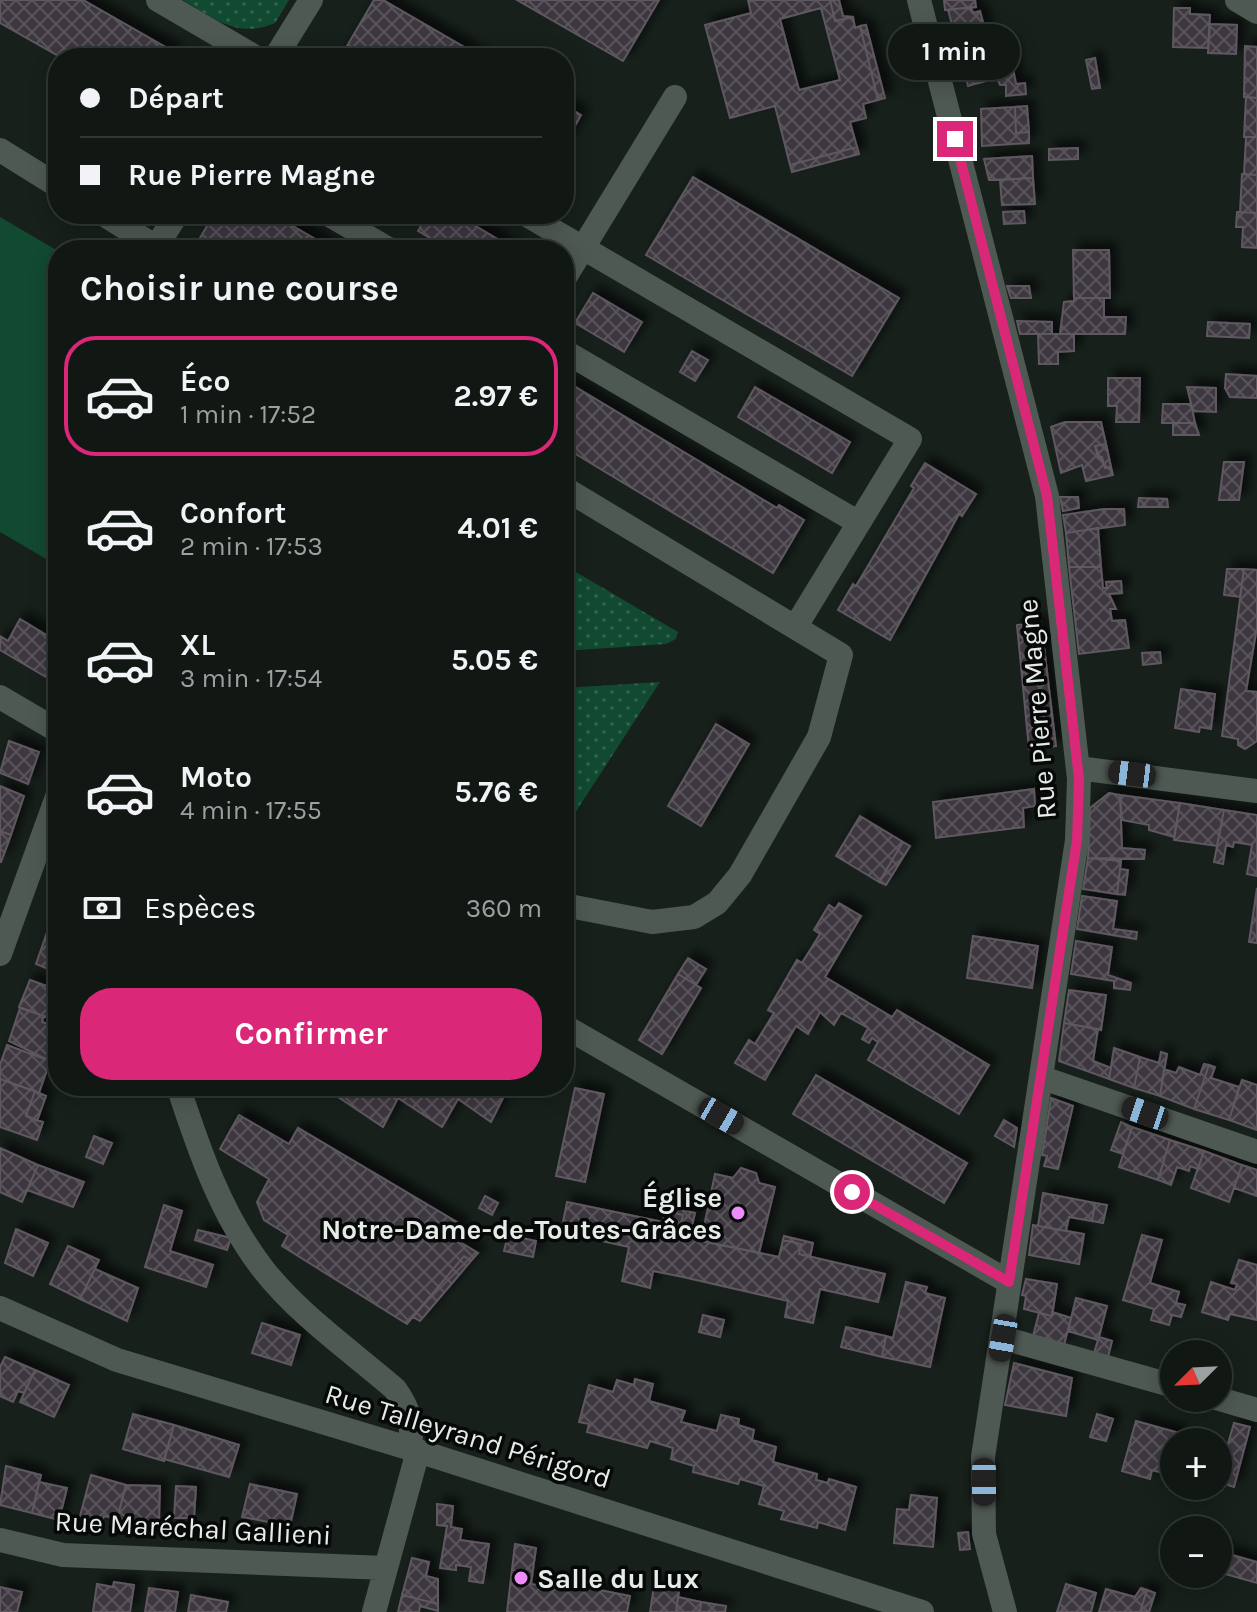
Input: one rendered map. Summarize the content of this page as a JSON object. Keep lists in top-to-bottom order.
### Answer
{
  "streets": {
    "street": ["Rue Pierre Magne", "Rue Talleyrand Périgord", "Rue Maréchal Gallieni"]
  },
  "places": ["Église Notre-Dame-de-Toutes-Grâces", "Salle du Lux"],
  "north": "bottom left",
  "page": {
    "bubble": "1 min",
    "banner": ["Départ", "Rue Pierre Magne"],
    "heading": "Choisir une course",
    "list": [
      {
        "name": "Éco",
        "note": "1 min · 17:52",
        "value": "2.97 €"
      },
      {
        "name": "Confort",
        "note": "2 min · 17:53",
        "value": "4.01 €"
      },
      {
        "name": "XL",
        "note": "3 min · 17:54",
        "value": "5.05 €"
      },
      {
        "name": "Moto",
        "note": "4 min · 17:55",
        "value": "5.76 €"
      }
    ],
    "pay": ["Espèces", "360 m"],
    "buttons": "Confirmer",
    "map_buttons": ["+", "−"]
  }
}
